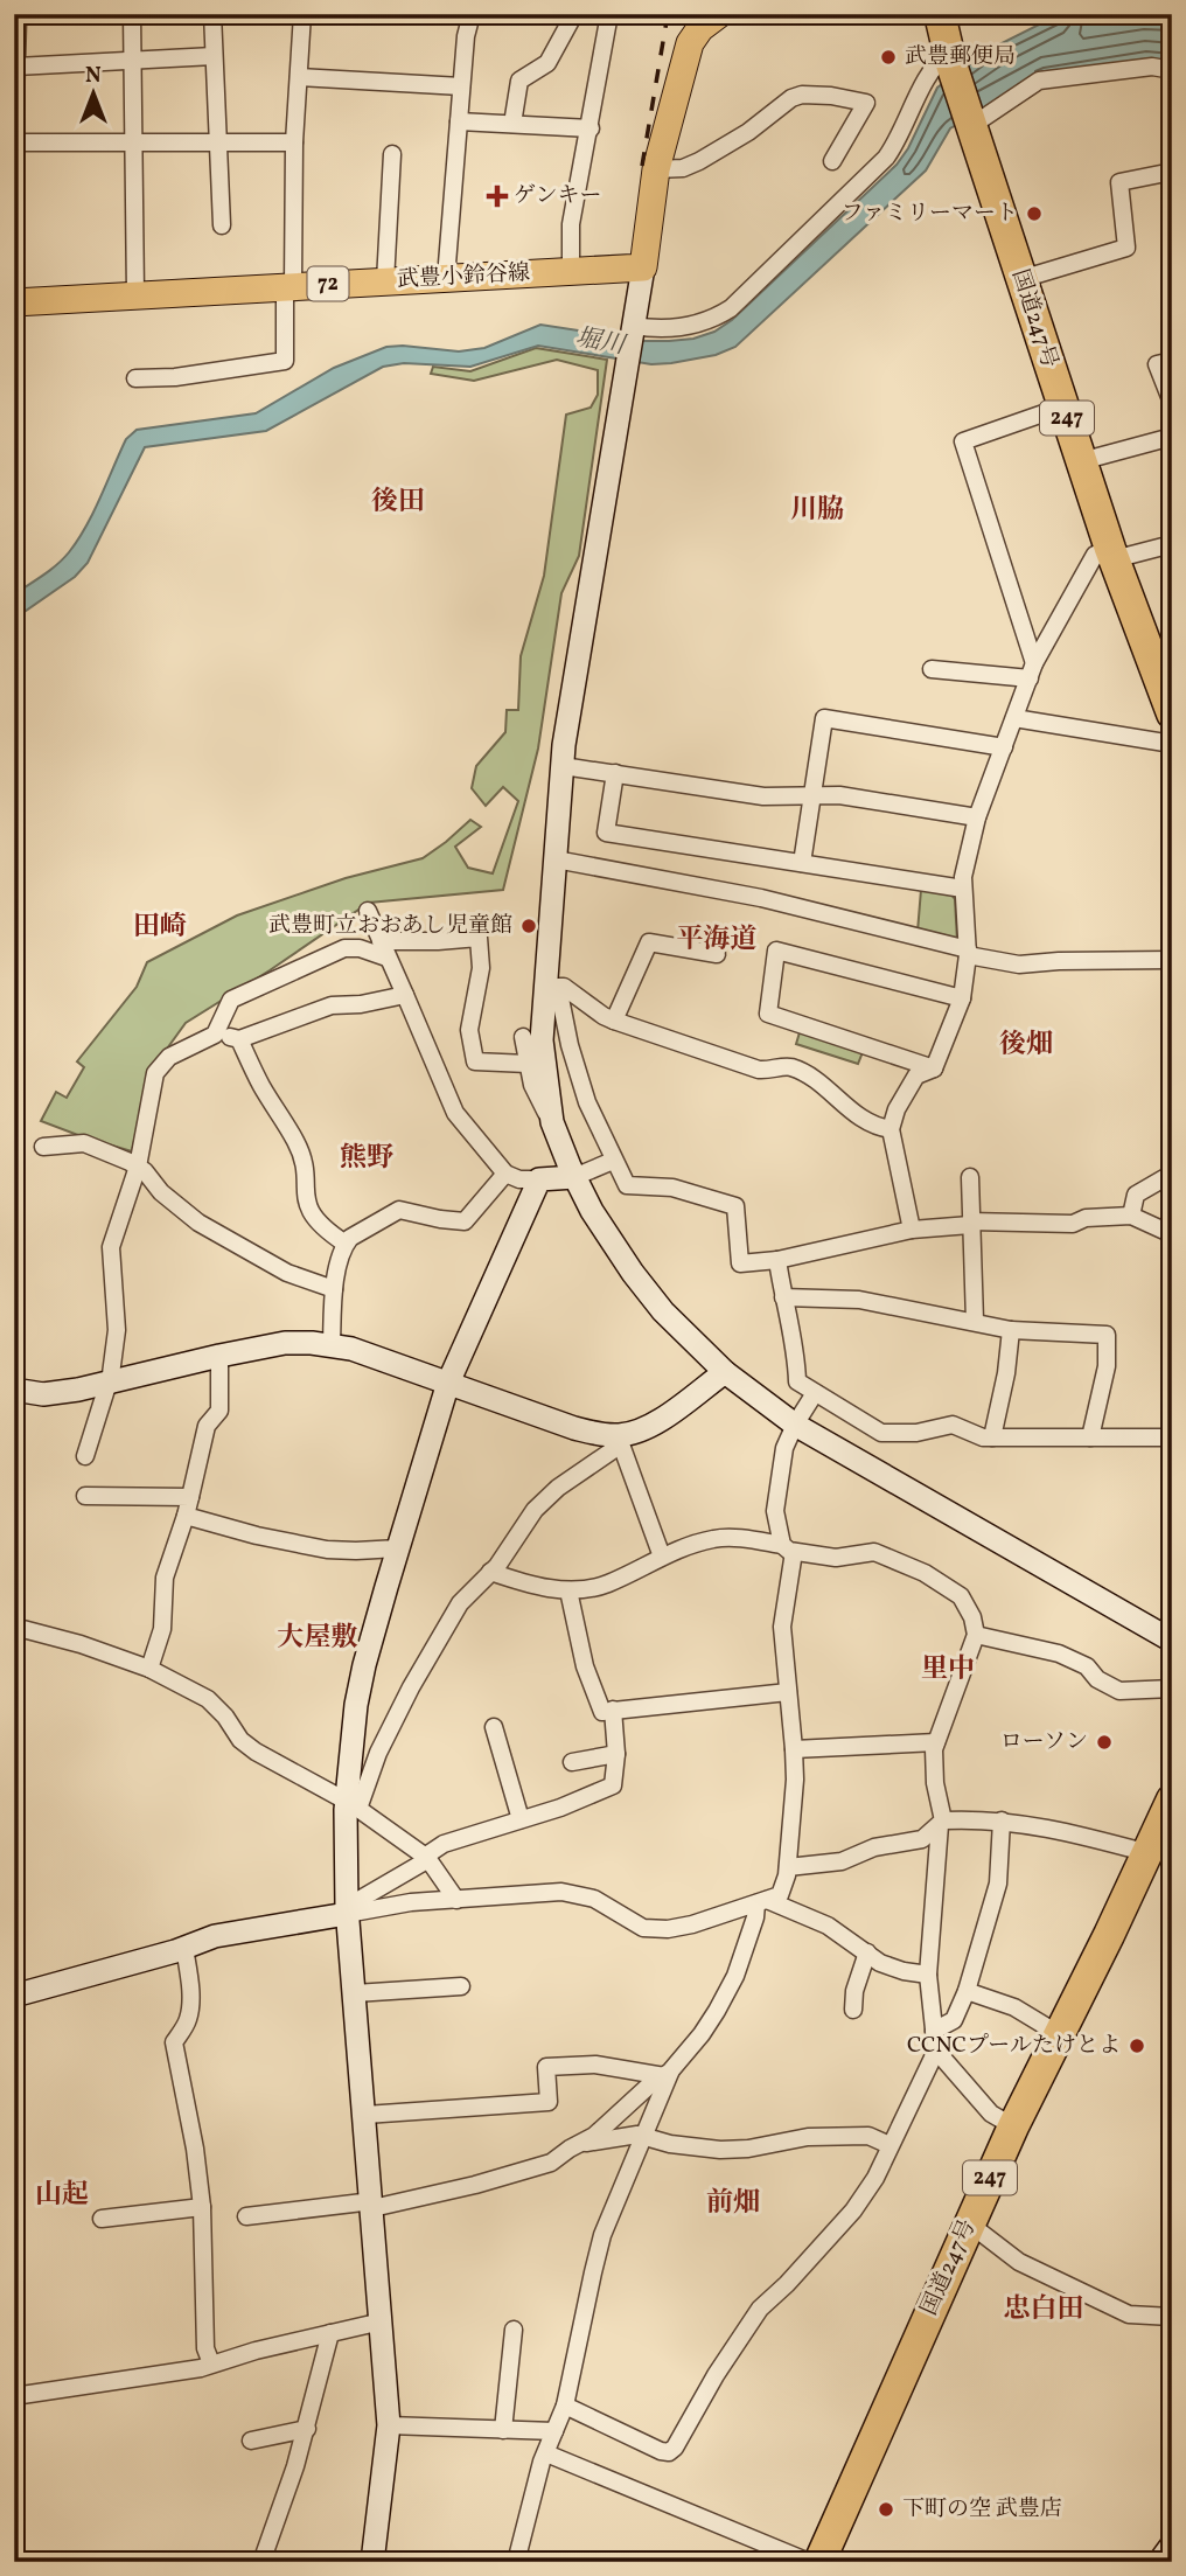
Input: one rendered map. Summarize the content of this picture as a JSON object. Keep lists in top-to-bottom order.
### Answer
{
  "streets": {
    "highway": ["国道247号", "247"],
    "main road": ["武豊小鈴谷線", "72"]
  },
  "districts": [
    "後田",
    "川脇",
    "田崎",
    "平海道",
    "後畑",
    "熊野",
    "大屋敷",
    "里中",
    "山起",
    "前畑",
    "忠白田"
  ],
  "water": ["堀川"],
  "places": {
    "other": [
      "武豊郵便局",
      "ファミリーマート",
      "武豊町立おおあし児童館",
      "ローソン",
      "CCNCプールたけとよ",
      "下町の空 武豊店"
    ],
    "health": ["ゲンキー"]
  },
  "north": "top"
}
